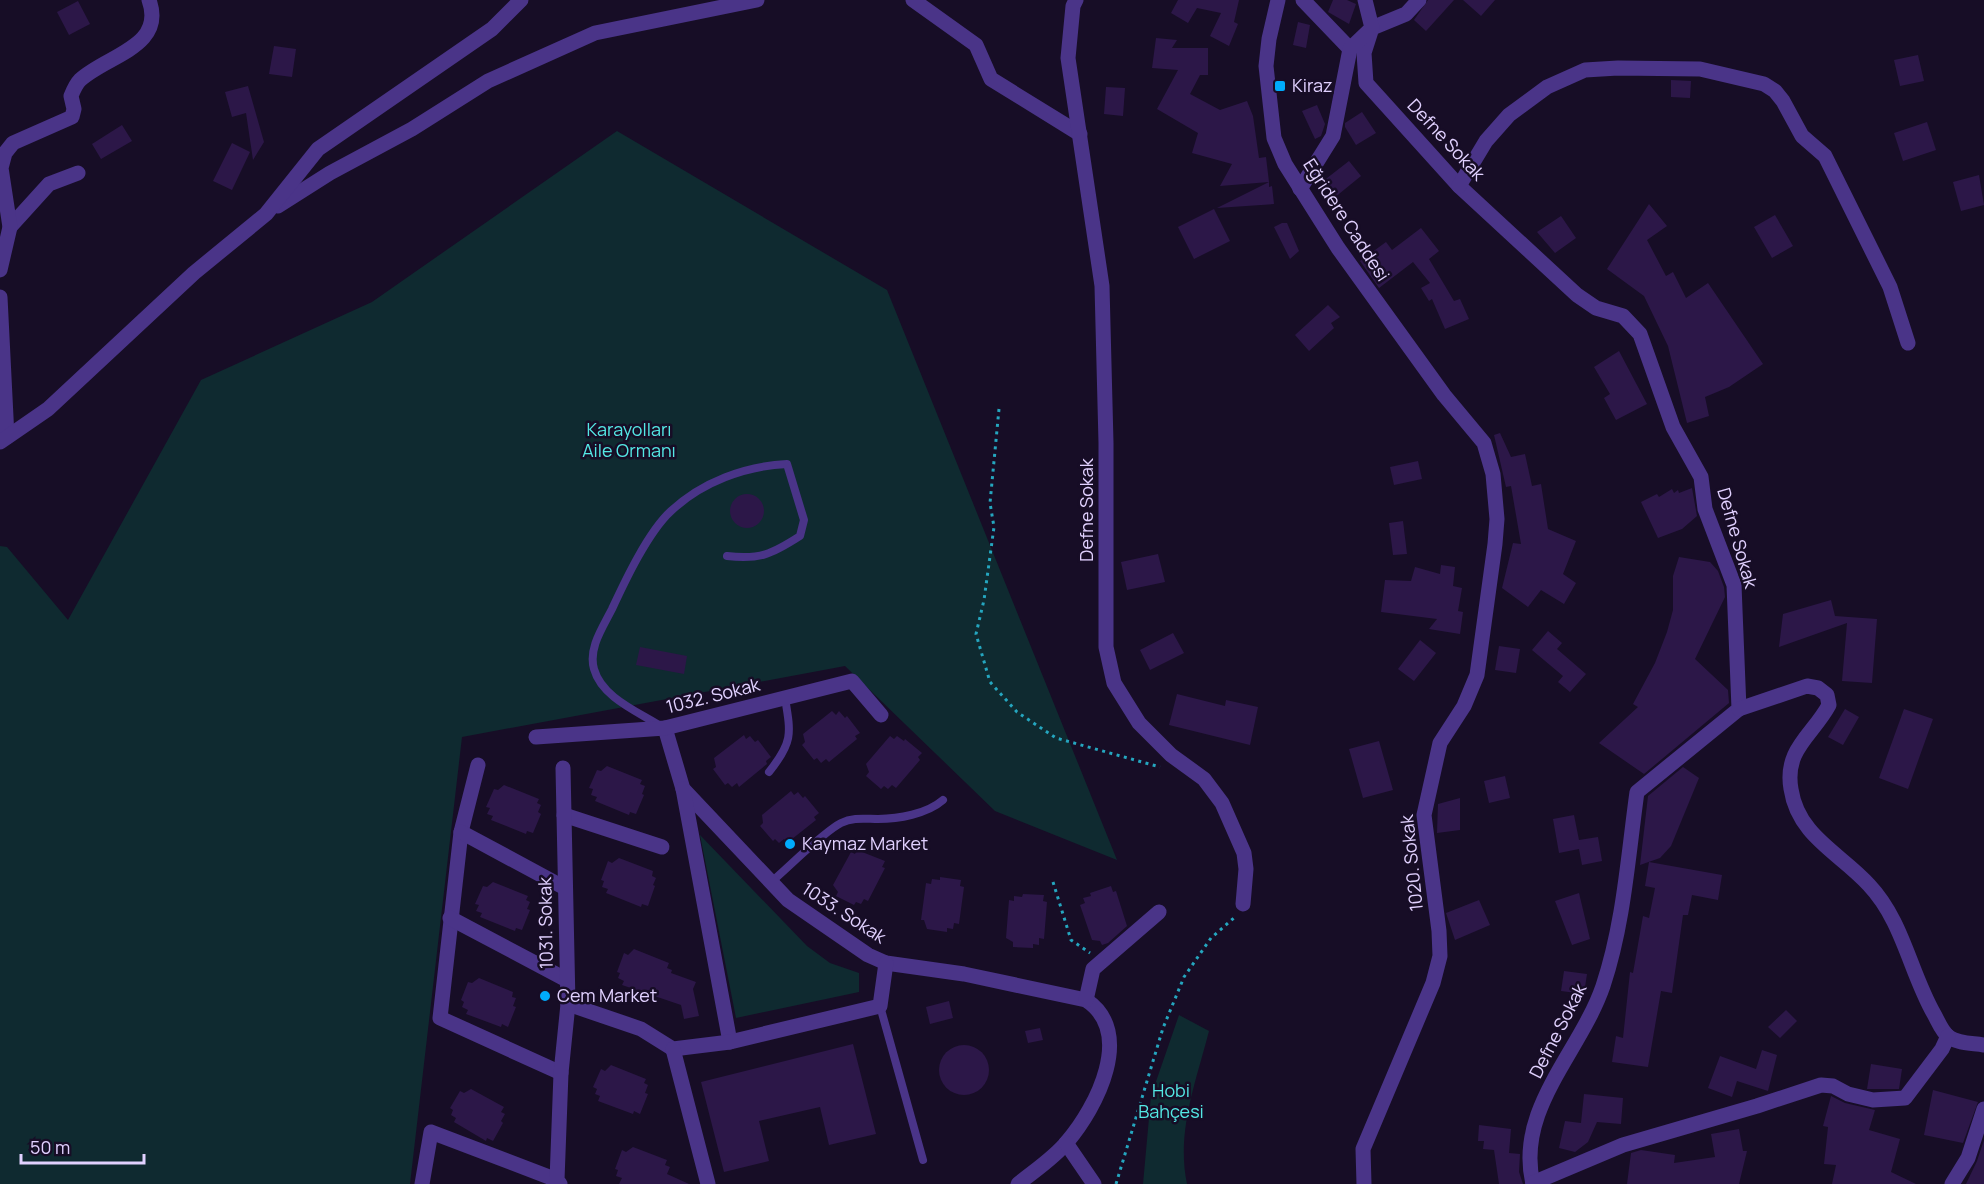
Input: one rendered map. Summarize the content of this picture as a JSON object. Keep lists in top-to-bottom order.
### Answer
{
  "streets": {
    "street": [
      "Defne Sokak",
      "Eğridere Caddesi",
      "1032. Sokak",
      "1020. Sokak",
      "1033. Sokak",
      "1031. Sokak"
    ]
  },
  "crossings": [
    ["Eğridere Caddesi", "1020. Sokak"],
    ["1032. Sokak", "1033. Sokak"]
  ],
  "parks": ["Karayolları Aile Ormanı", "Hobi Bahçesi"],
  "places": {
    "transit": ["Kiraz"],
    "other": ["Kaymaz Market", "Cem Market"]
  },
  "scale_bar": "50 m"
}
